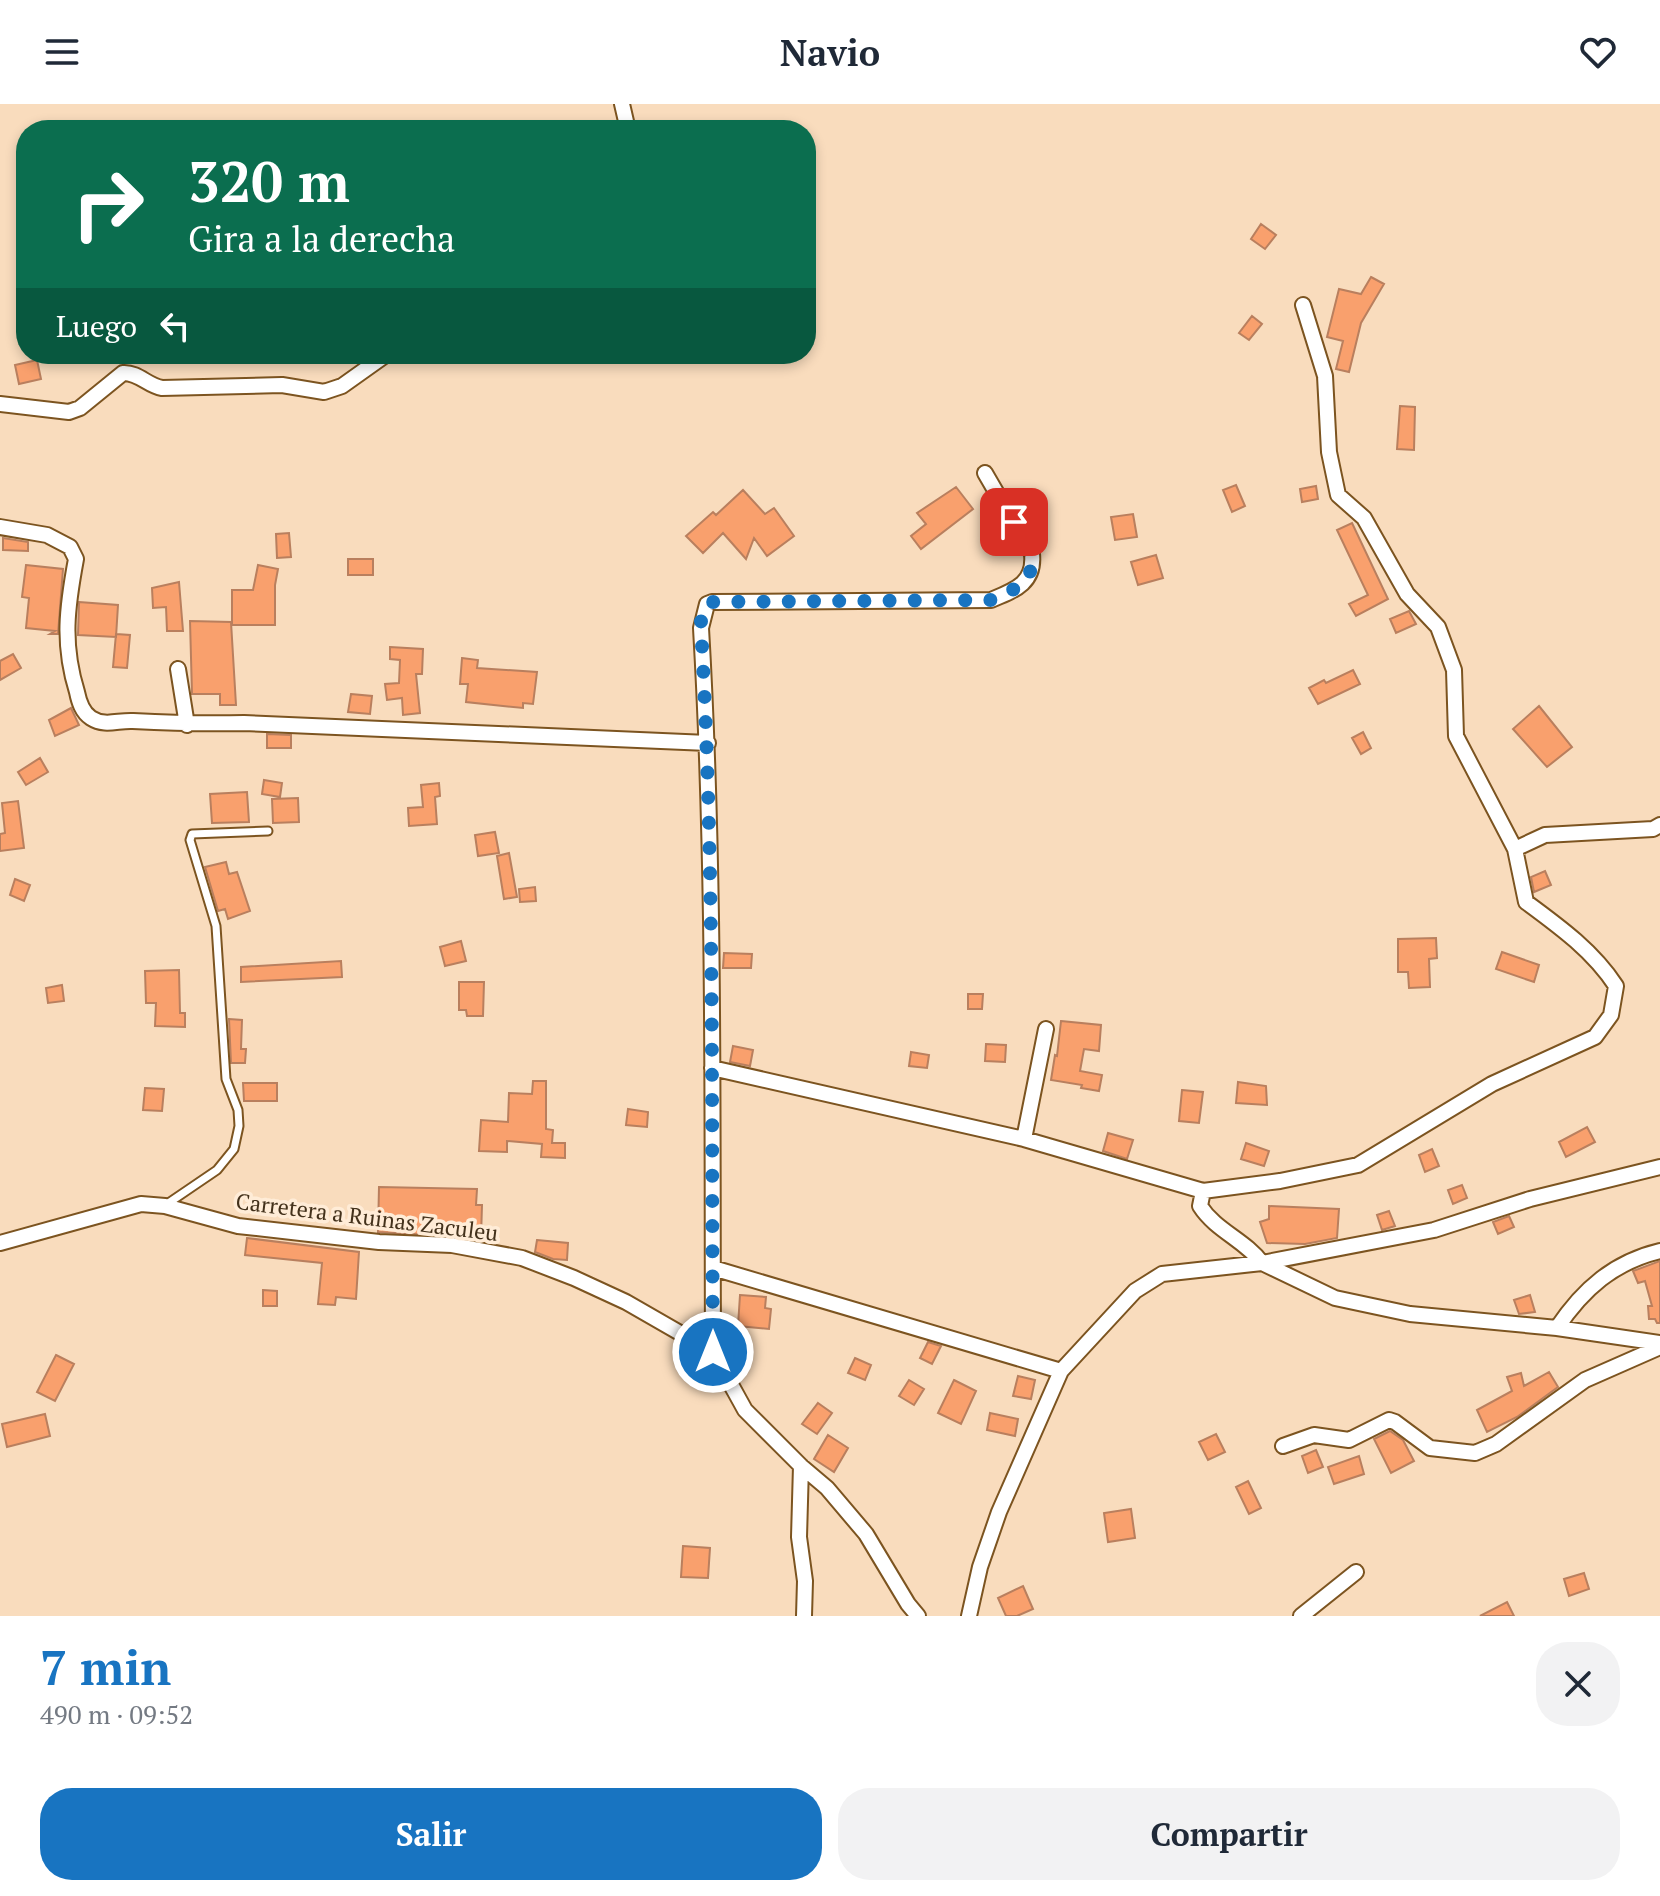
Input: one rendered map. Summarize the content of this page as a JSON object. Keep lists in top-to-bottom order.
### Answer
{
  "streets": {
    "street": ["Carretera a Ruinas Zaculeu"]
  },
  "page": {
    "header": "Navio",
    "turn": ["320 m", "Gira a la derecha"],
    "then": "Luego",
    "heading": ["7 min", "490 m · 09:52"],
    "buttons": ["Salir", "Compartir"]
  }
}
